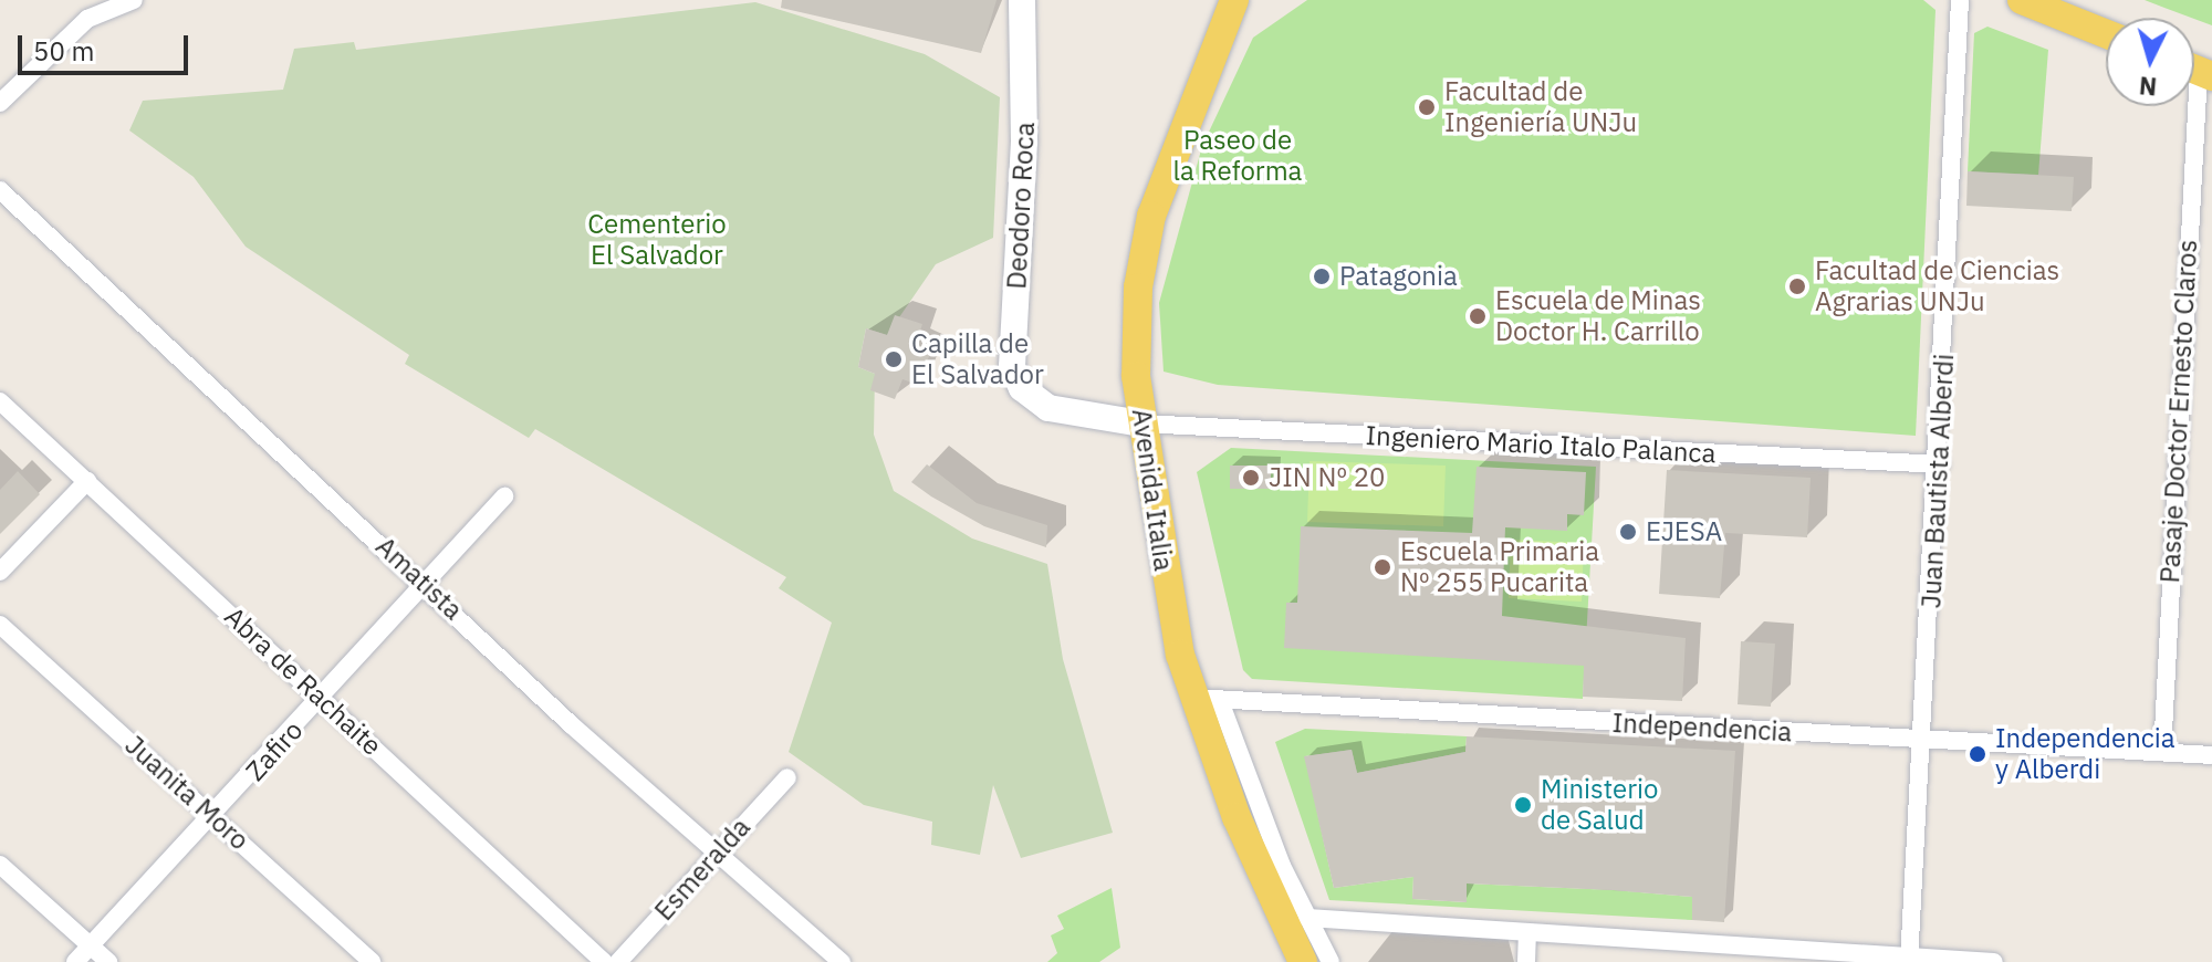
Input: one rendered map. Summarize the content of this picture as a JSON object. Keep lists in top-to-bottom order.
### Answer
{
  "streets": {
    "main road": ["Avenida Italia"],
    "street": [
      "Deodoro Roca",
      "Pasaje Doctor Ernesto Claros",
      "Ingeniero Mario Italo Palanca",
      "Juan Bautista Alberdi",
      "Amatista",
      "Abra de Rachaite",
      "Independencia",
      "Zafiro",
      "Juanita Moro",
      "Esmeralda"
    ]
  },
  "crossings": [
    ["Deodoro Roca", "Ingeniero Mario Italo Palanca"],
    ["Deodoro Roca", "Avenida Italia"],
    ["Pasaje Doctor Ernesto Claros", "Independencia"],
    ["Ingeniero Mario Italo Palanca", "Juan Bautista Alberdi"],
    ["Ingeniero Mario Italo Palanca", "Avenida Italia"],
    ["Juan Bautista Alberdi", "Independencia"],
    ["Avenida Italia", "Independencia"],
    ["Amatista", "Zafiro"],
    ["Amatista", "Esmeralda"],
    ["Abra de Rachaite", "Zafiro"],
    ["Zafiro", "Juanita Moro"]
  ],
  "parks": ["Paseo de la Reforma", "Cementerio El Salvador"],
  "places": [
    "Facultad de Ingeniería UNJu",
    "Patagonia",
    "Facultad de Ciencias Agrarias UNJu",
    "Escuela de Minas Doctor H. Carrillo",
    "Capilla de El Salvador",
    "JIN Nº 20",
    "EJESA",
    "Escuela Primaria Nº 255 Pucarita",
    "Independencia y Alberdi",
    "Ministerio de Salud"
  ],
  "scale_bar": "50 m",
  "north": "bottom"
}
